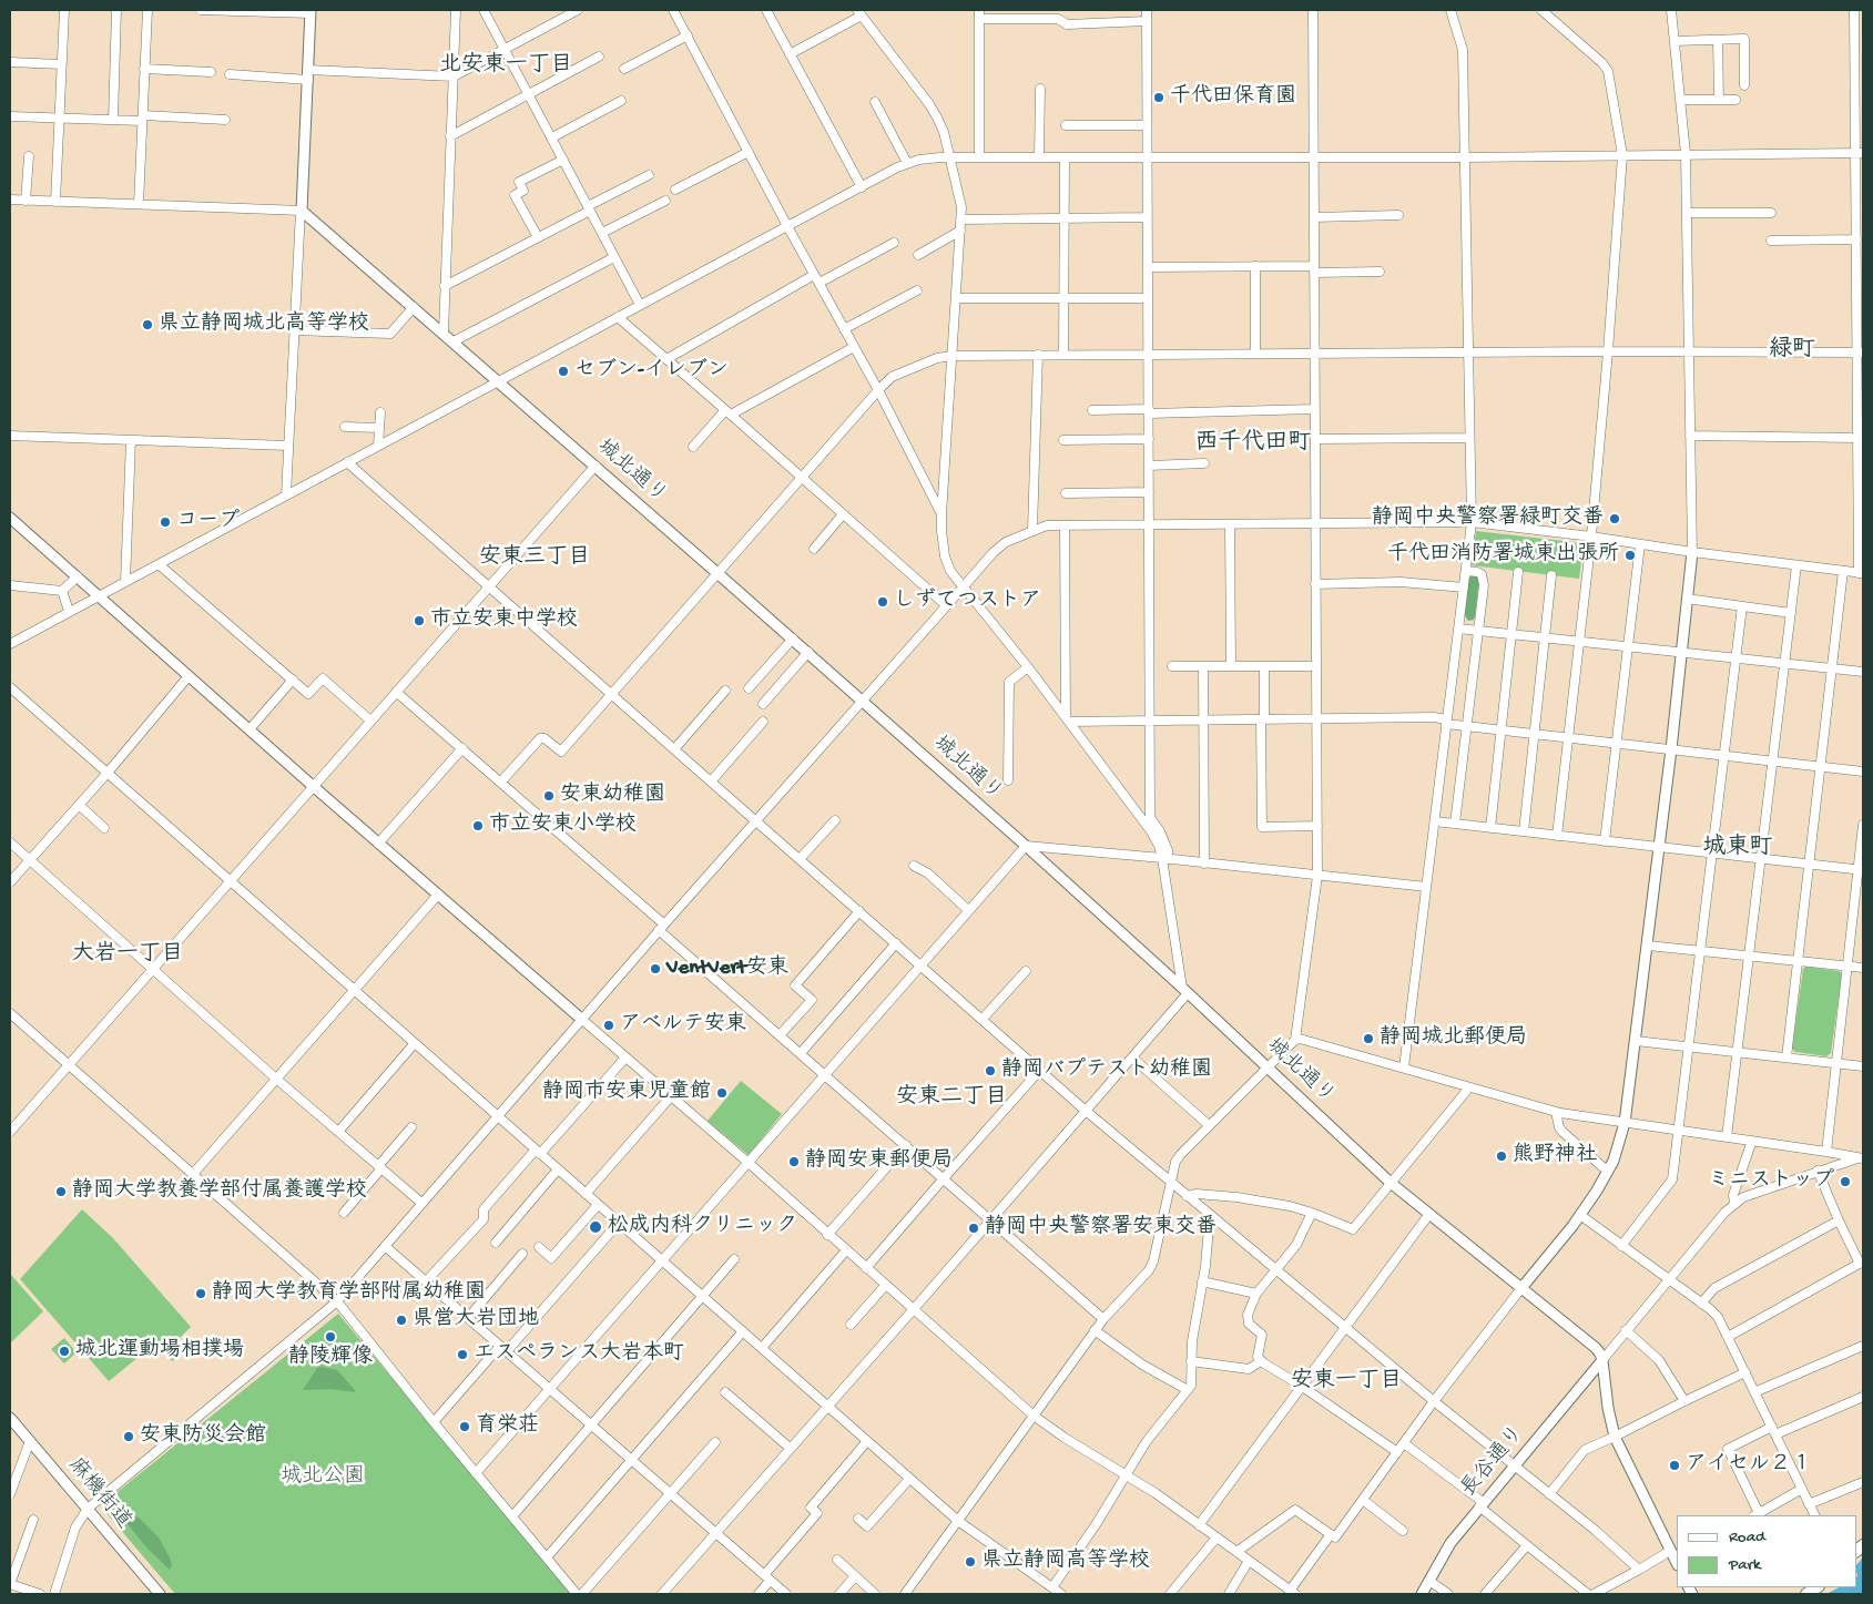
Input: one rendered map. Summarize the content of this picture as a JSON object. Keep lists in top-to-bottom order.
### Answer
{
  "streets": {
    "street": ["城北通り", "長谷通り", "麻機街道"]
  },
  "crossings": [
    ["城北通り", "長谷通り"]
  ],
  "districts": [
    "北安東一丁目",
    "緑町",
    "西千代田町",
    "安東三丁目",
    "城東町",
    "大岩一丁目",
    "安東二丁目",
    "安東一丁目"
  ],
  "parks": ["城北公園"],
  "places": [
    "千代田保育園",
    "県立静岡城北高等学校",
    "セブン-イレブン",
    "静岡中央警察署緑町交番",
    "コープ",
    "千代田消防署城東出張所",
    "しずてつストア",
    "市立安東中学校",
    "安東幼稚園",
    "市立安東小学校",
    "VentVert安東",
    "アベルテ安東",
    "静岡城北郵便局",
    "静岡バプテスト幼稚園",
    "静岡市安東児童館",
    "熊野神社",
    "静岡安東郵便局",
    "ミニストップ",
    "静岡大学教養学部付属養護学校",
    "松成内科クリニック",
    "静岡中央警察署安東交番",
    "静岡大学教育学部附属幼稚園",
    "県営大岩団地",
    "静陵輝像",
    "城北運動場相撲場",
    "エスペランス大岩本町",
    "育栄荘",
    "安東防災会館",
    "アイセル２１",
    "県立静岡高等学校"
  ],
  "legend": ["Road", "Park"]
}
